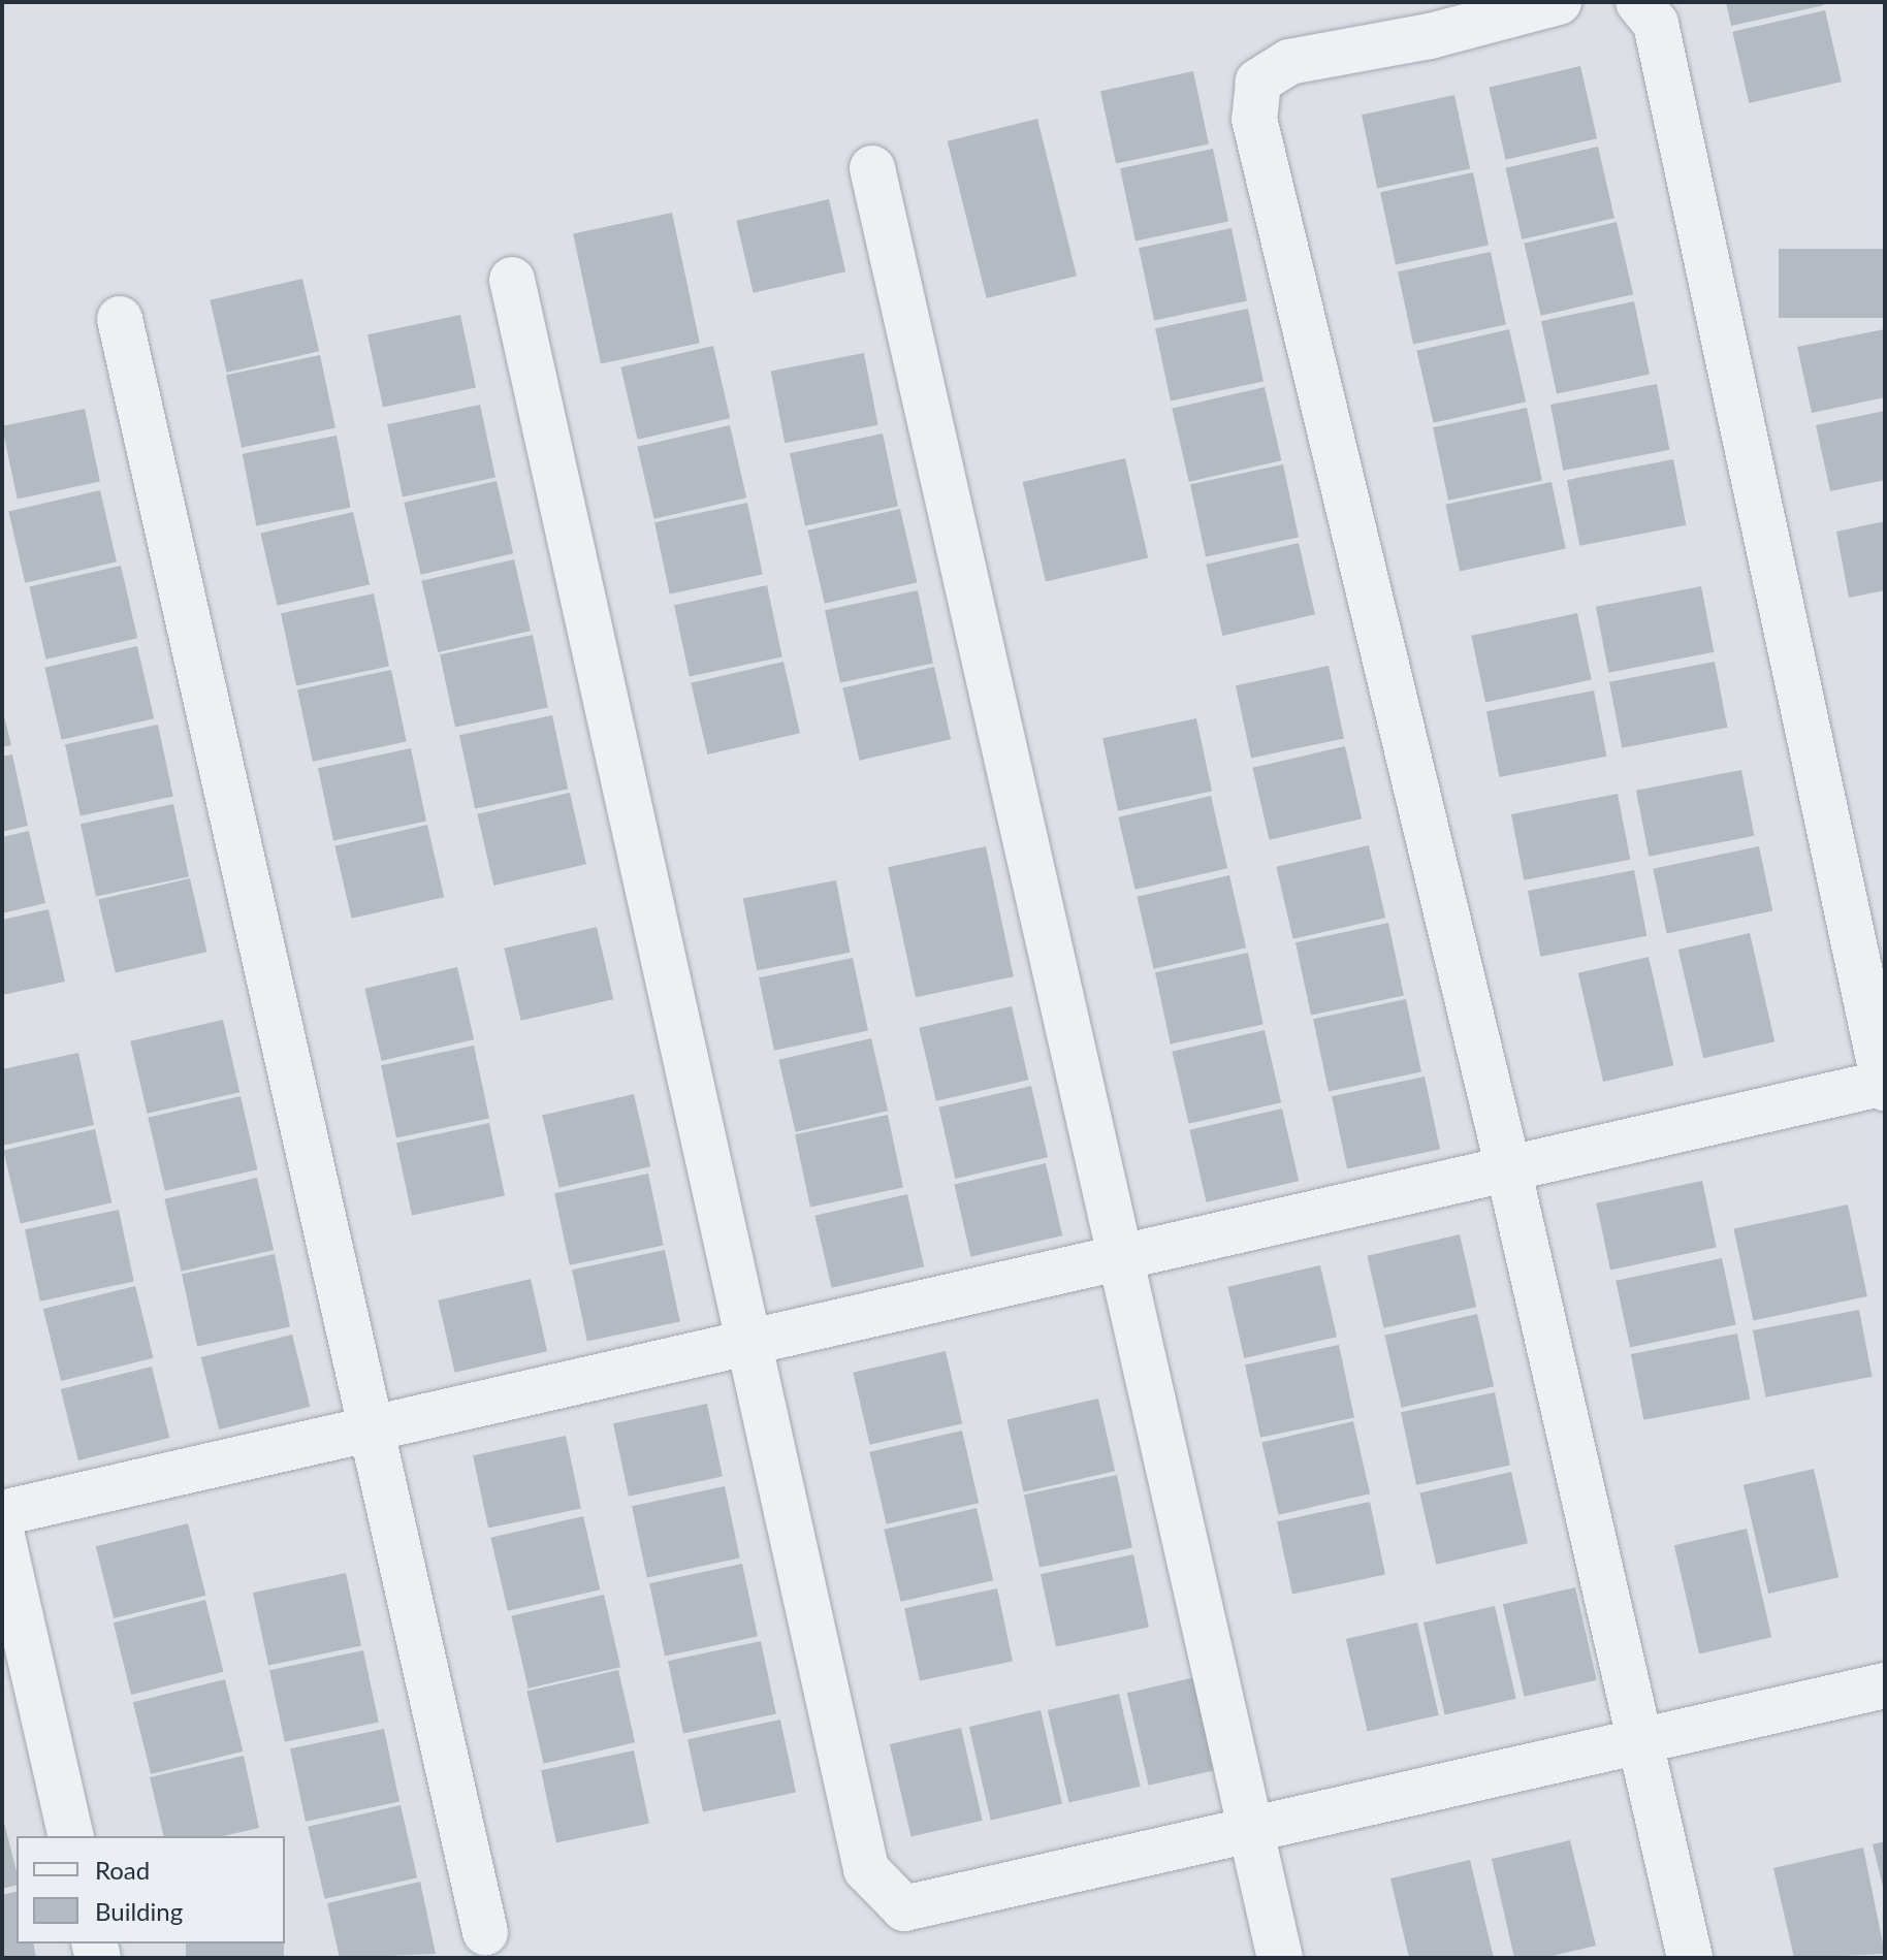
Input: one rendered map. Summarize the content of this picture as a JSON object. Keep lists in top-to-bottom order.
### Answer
{
  "legend": ["Road", "Building"]
}
